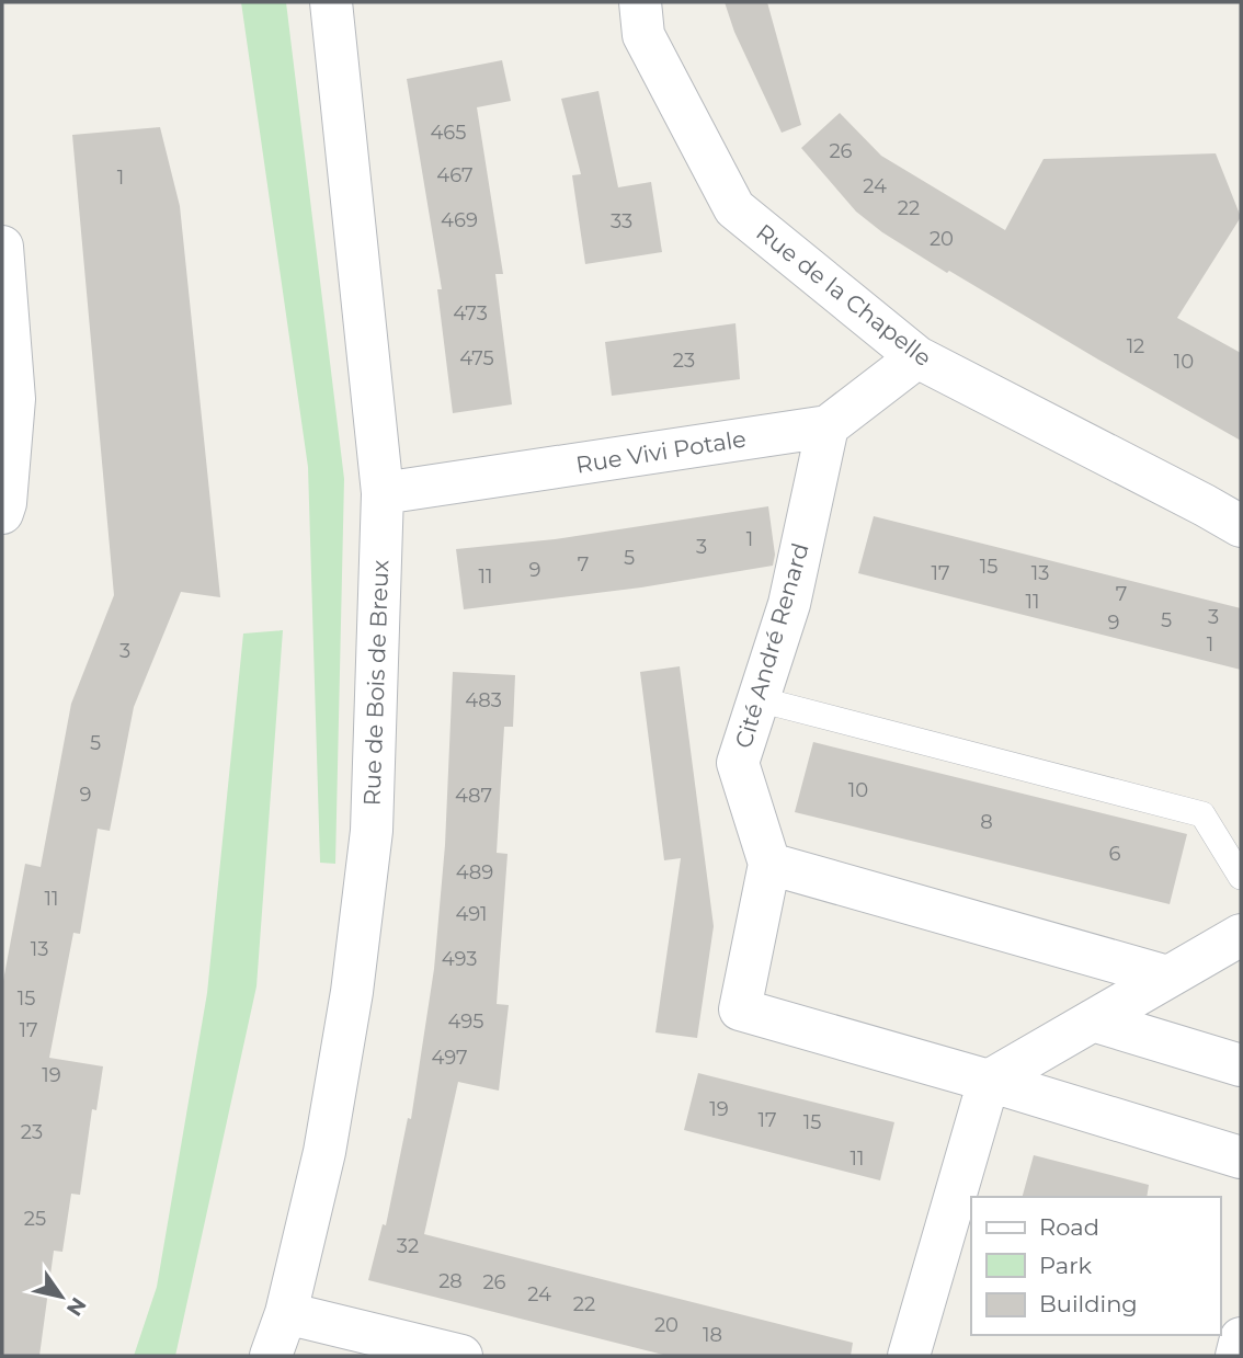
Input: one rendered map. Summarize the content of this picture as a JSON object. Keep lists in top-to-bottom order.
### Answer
{
  "streets": {
    "street": [
      "Rue de la Chapelle",
      "Rue Vivi Potale",
      "Cité André Renard",
      "Rue de Bois de Breux"
    ]
  },
  "crossings": [
    ["Rue de la Chapelle", "Rue Vivi Potale"],
    ["Rue Vivi Potale", "Cité André Renard"],
    ["Rue Vivi Potale", "Rue de Bois de Breux"]
  ],
  "house_numbers": [
    "465",
    "26",
    "467",
    "1",
    "24",
    "22",
    "469",
    "33",
    "20",
    "473",
    "12",
    "475",
    "23",
    "10",
    "1",
    "3",
    "5",
    "7",
    "15",
    "9",
    "17",
    "13",
    "11",
    "7",
    "11",
    "3",
    "5",
    "9",
    "1",
    "3",
    "483",
    "5",
    "10",
    "9",
    "487",
    "8",
    "6",
    "489",
    "11",
    "491",
    "13",
    "493",
    "15",
    "495",
    "17",
    "497",
    "19",
    "19",
    "17",
    "15",
    "23",
    "11",
    "25",
    "32",
    "28",
    "26",
    "24",
    "22",
    "20",
    "18"
  ],
  "legend": ["Road", "Park", "Building"],
  "north": "bottom right"
}
